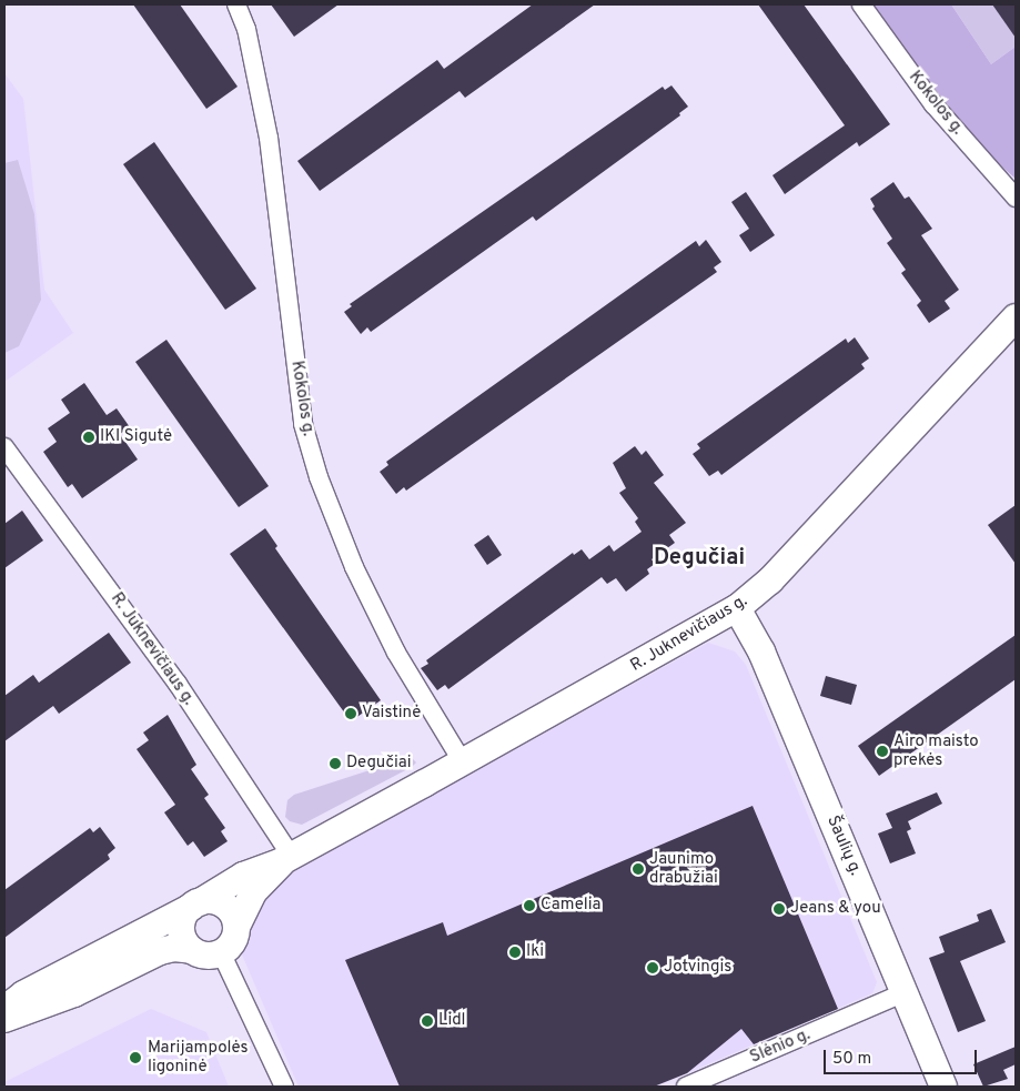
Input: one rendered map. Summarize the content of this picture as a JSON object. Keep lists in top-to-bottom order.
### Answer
{
  "streets": {
    "street": [
      "Kokolos g.",
      "R. Juknevičiaus g.",
      "Šaulių g.",
      "Slėnio g."
    ]
  },
  "crossings": [
    ["Kokolos g.", "R. Juknevičiaus g."],
    ["R. Juknevičiaus g.", "Šaulių g."],
    ["Šaulių g.", "Slėnio g."]
  ],
  "districts": ["Degučiai"],
  "places": [
    "IKI Sigutė",
    "Vaistinė",
    "Airo maisto prekės",
    "Degučiai",
    "Jaunimo drabužiai",
    "Camelia",
    "Jeans & you",
    "Iki",
    "Jotvingis",
    "Lidl",
    "Marijampolės ligoninė"
  ],
  "scale_bar": "50 m"
}
